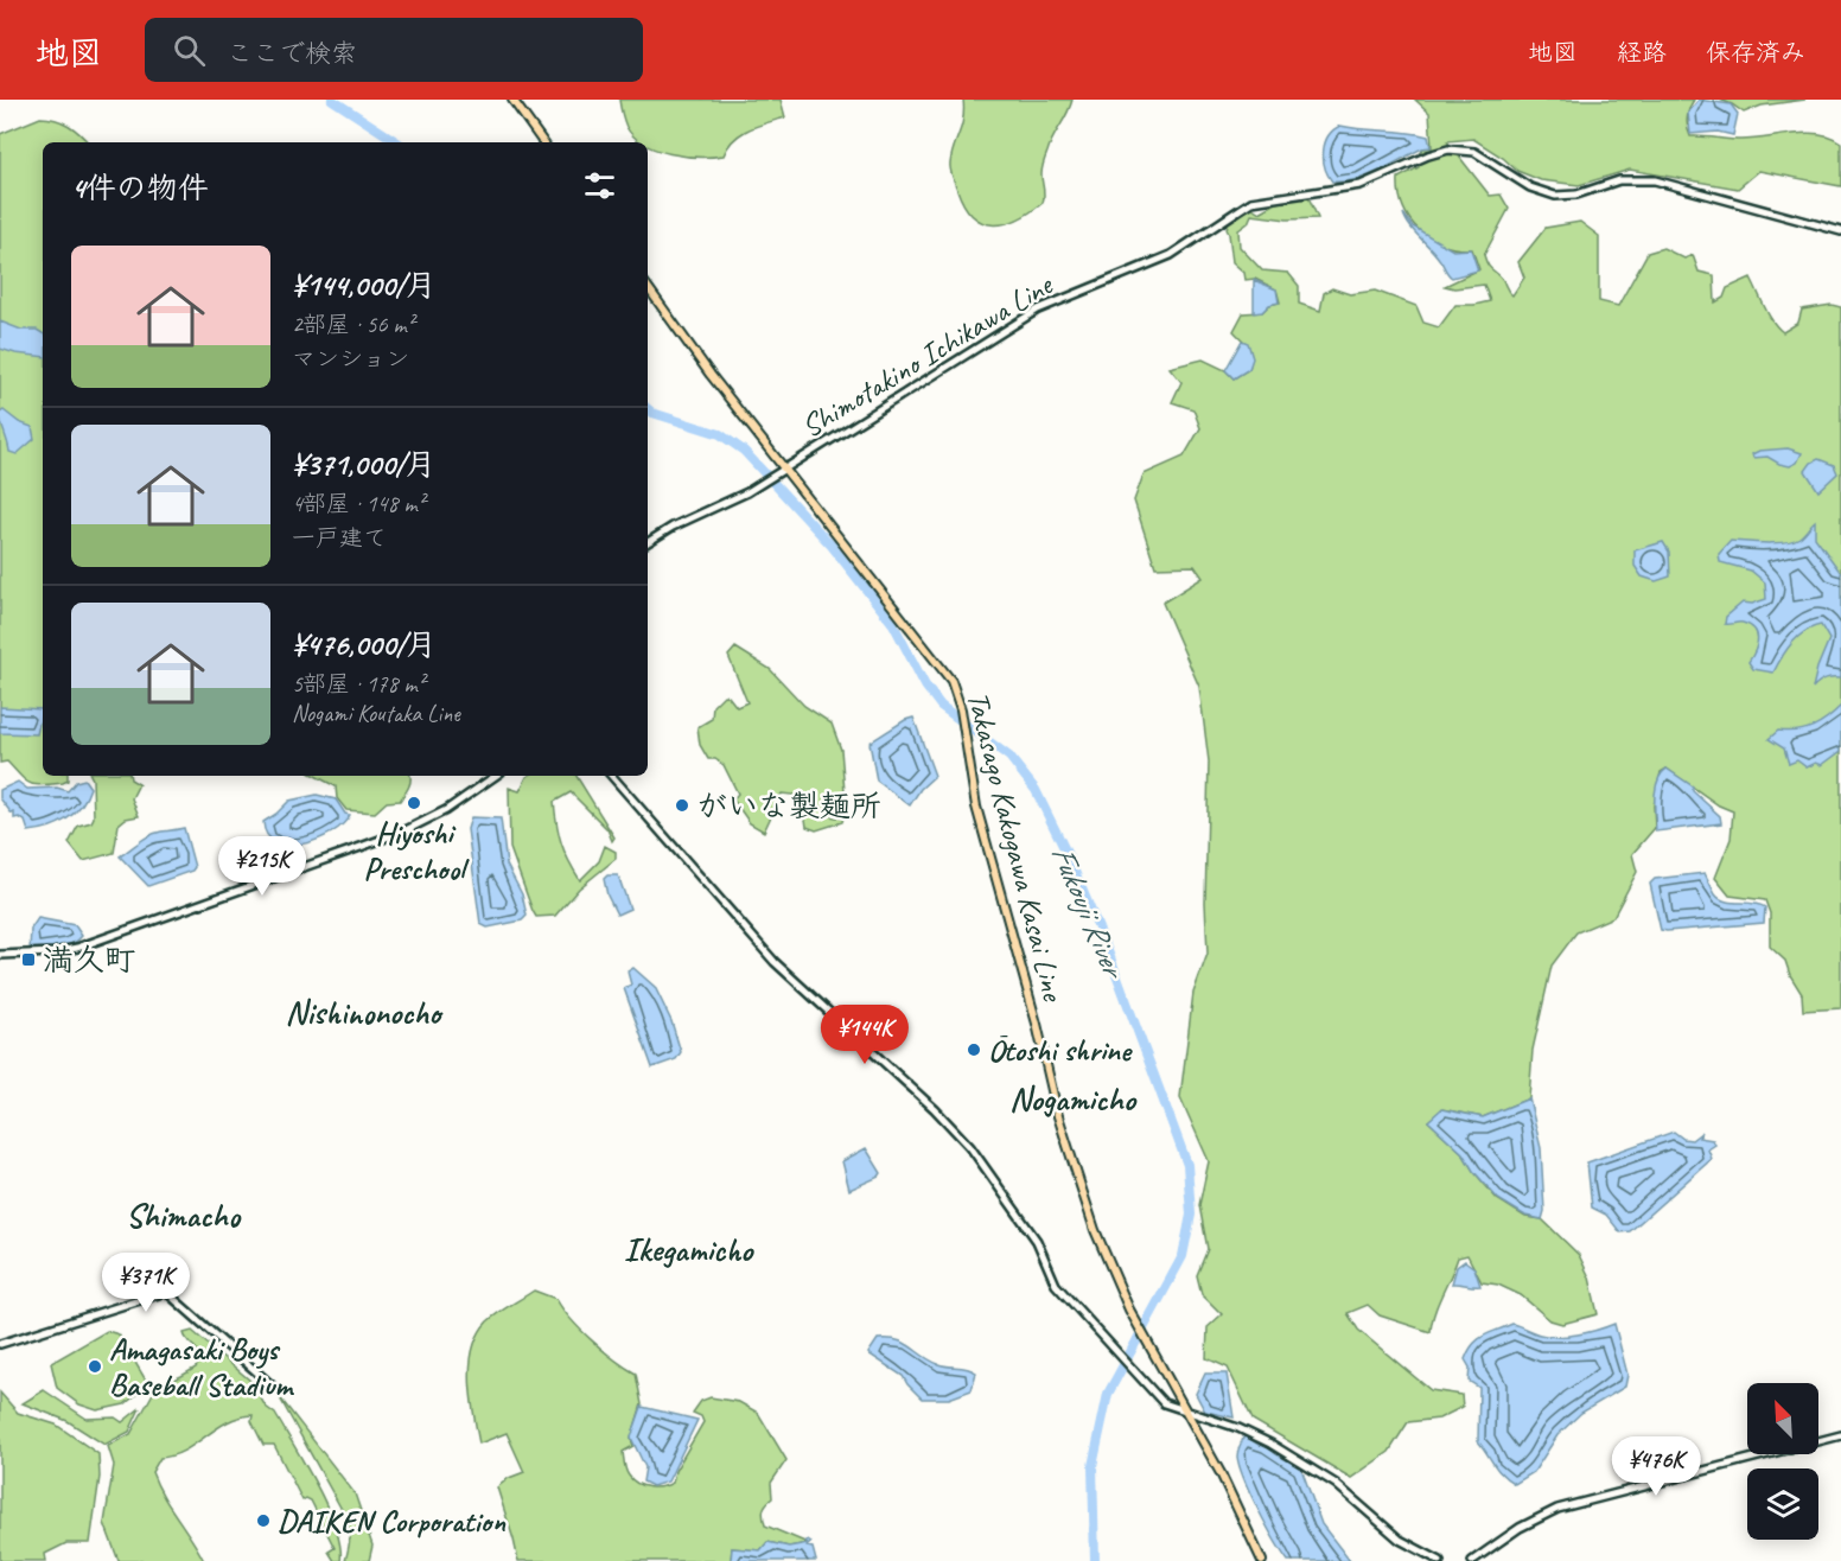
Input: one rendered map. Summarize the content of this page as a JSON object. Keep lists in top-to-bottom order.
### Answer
{
  "streets": {
    "main road": ["Shimotakino Ichikawa Line", "Takasago Kakogawa Kasai Line"]
  },
  "crossings": [
    ["Shimotakino Ichikawa Line", "Takasago Kakogawa Kasai Line"]
  ],
  "districts": [
    "Nishinonocho",
    "Nogamicho",
    "Shimacho",
    "Ikegamicho"
  ],
  "water": ["Fukouji River"],
  "places": {
    "other": [
      "Hiyoshi Preschool",
      "がいな製麺所",
      "Ōtoshi shrine",
      "Amagasaki Boys Baseball Stadium",
      "DAIKEN Corporation"
    ],
    "transit": ["満久町"]
  },
  "north": "top left",
  "page": {
    "header": "地図",
    "search": "ここで検索",
    "nav": ["地図", "経路", "保存済み"],
    "heading": "4件の物件",
    "list": [
      {
        "name": "¥144,000/月",
        "note": "2部屋 · 56 m² · マンション"
      },
      {
        "name": "¥371,000/月",
        "note": "4部屋 · 148 m² · 一戸建て"
      },
      {
        "name": "¥476,000/月",
        "note": "5部屋 · 178 m² · Nogami Koutaka Line"
      }
    ],
    "price": [
      "¥215K",
      "¥144K",
      "¥371K",
      "¥476K"
    ]
  }
}
